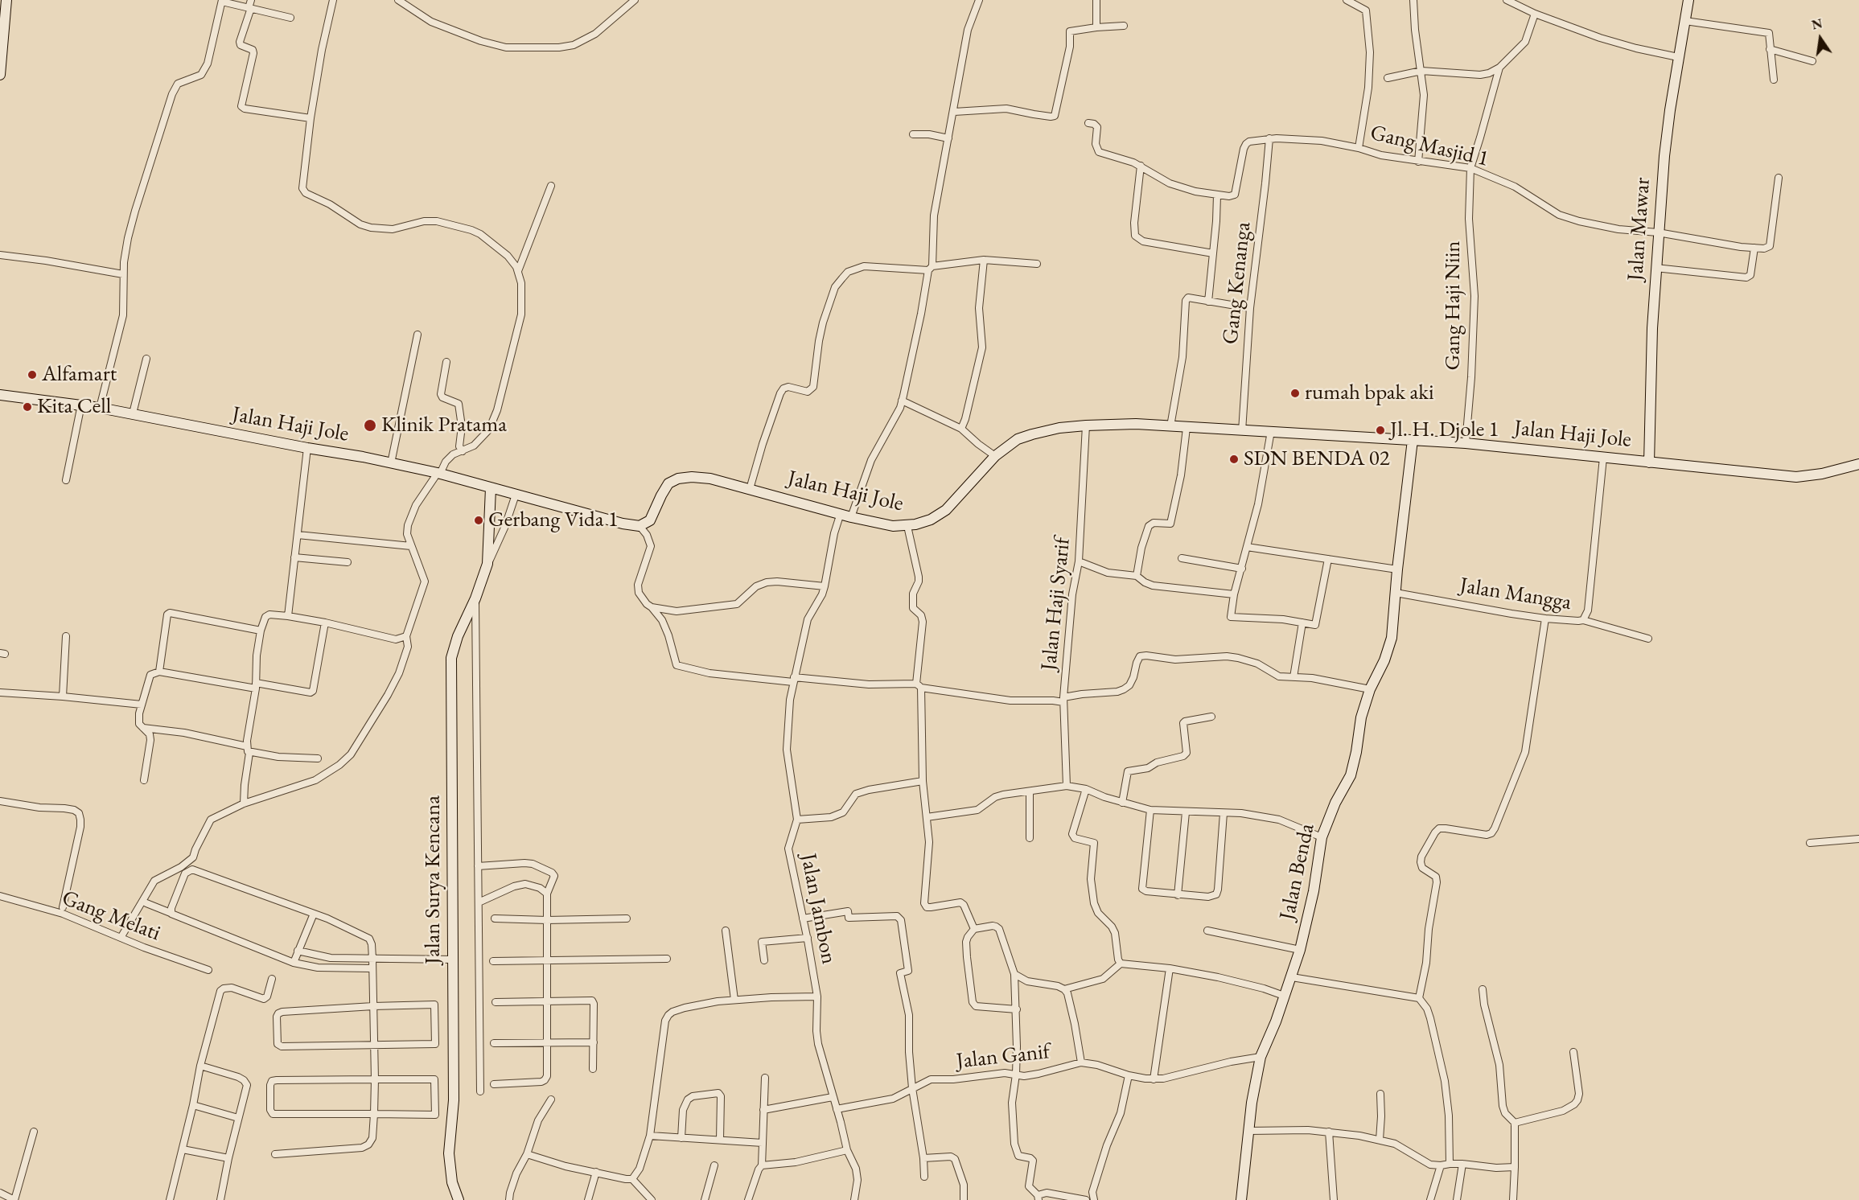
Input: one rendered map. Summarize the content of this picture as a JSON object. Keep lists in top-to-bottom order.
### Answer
{
  "streets": {
    "main road": [
      "Jalan Mawar",
      "Jalan Haji Jole",
      "Jalan Benda",
      "Jalan Surya Kencana"
    ],
    "street": [
      "Gang Masjid 1",
      "Gang Kenanga",
      "Gang Haji Niin",
      "Jalan Mangga",
      "Jalan Haji Syarif",
      "Jalan Jambon",
      "Gang Melati",
      "Jalan Ganif"
    ]
  },
  "crossings": [
    ["Gang Masjid 1", "Jalan Mawar"],
    ["Gang Masjid 1", "Gang Kenanga"],
    ["Gang Masjid 1", "Gang Haji Niin"],
    ["Jalan Mawar", "Jalan Haji Jole"],
    ["Gang Kenanga", "Jalan Haji Jole"],
    ["Gang Haji Niin", "Jalan Haji Jole"],
    ["Jalan Haji Jole", "Jalan Mangga"],
    ["Jalan Haji Jole", "Jalan Haji Syarif"],
    ["Jalan Haji Jole", "Jalan Benda"],
    ["Jalan Haji Jole", "Jalan Surya Kencana"],
    ["Jalan Haji Jole", "Jalan Jambon"],
    ["Jalan Mangga", "Jalan Benda"],
    ["Jalan Benda", "Jalan Ganif"],
    ["Jalan Jambon", "Jalan Ganif"]
  ],
  "places": [
    "Alfamart",
    "rumah bpak aki",
    "Kita Cell",
    "Klinik Pratama",
    "Jl. H. Djole 1",
    "SDN BENDA 02",
    "Gerbang Vida 1"
  ],
  "north": "top"
}
